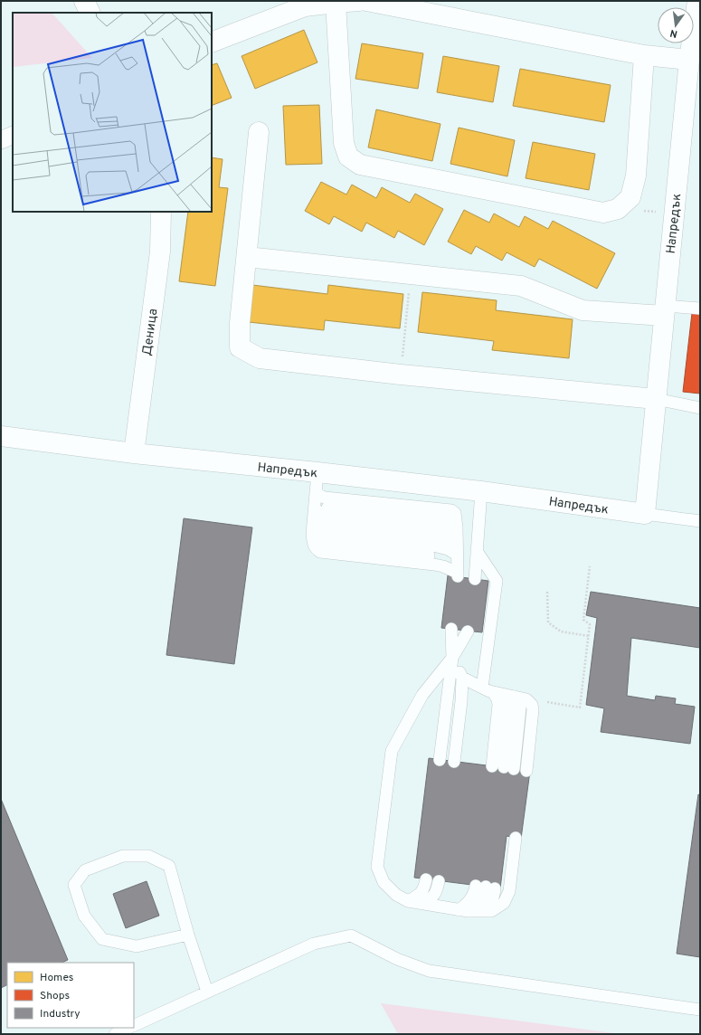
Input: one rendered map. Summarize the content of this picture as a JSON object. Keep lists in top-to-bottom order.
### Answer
{
  "streets": {
    "street": ["Напредък", "Деница"]
  },
  "crossings": [
    ["Напредък", "Деница"]
  ],
  "legend": ["Homes", "Shops", "Industry"],
  "north": "bottom"
}
